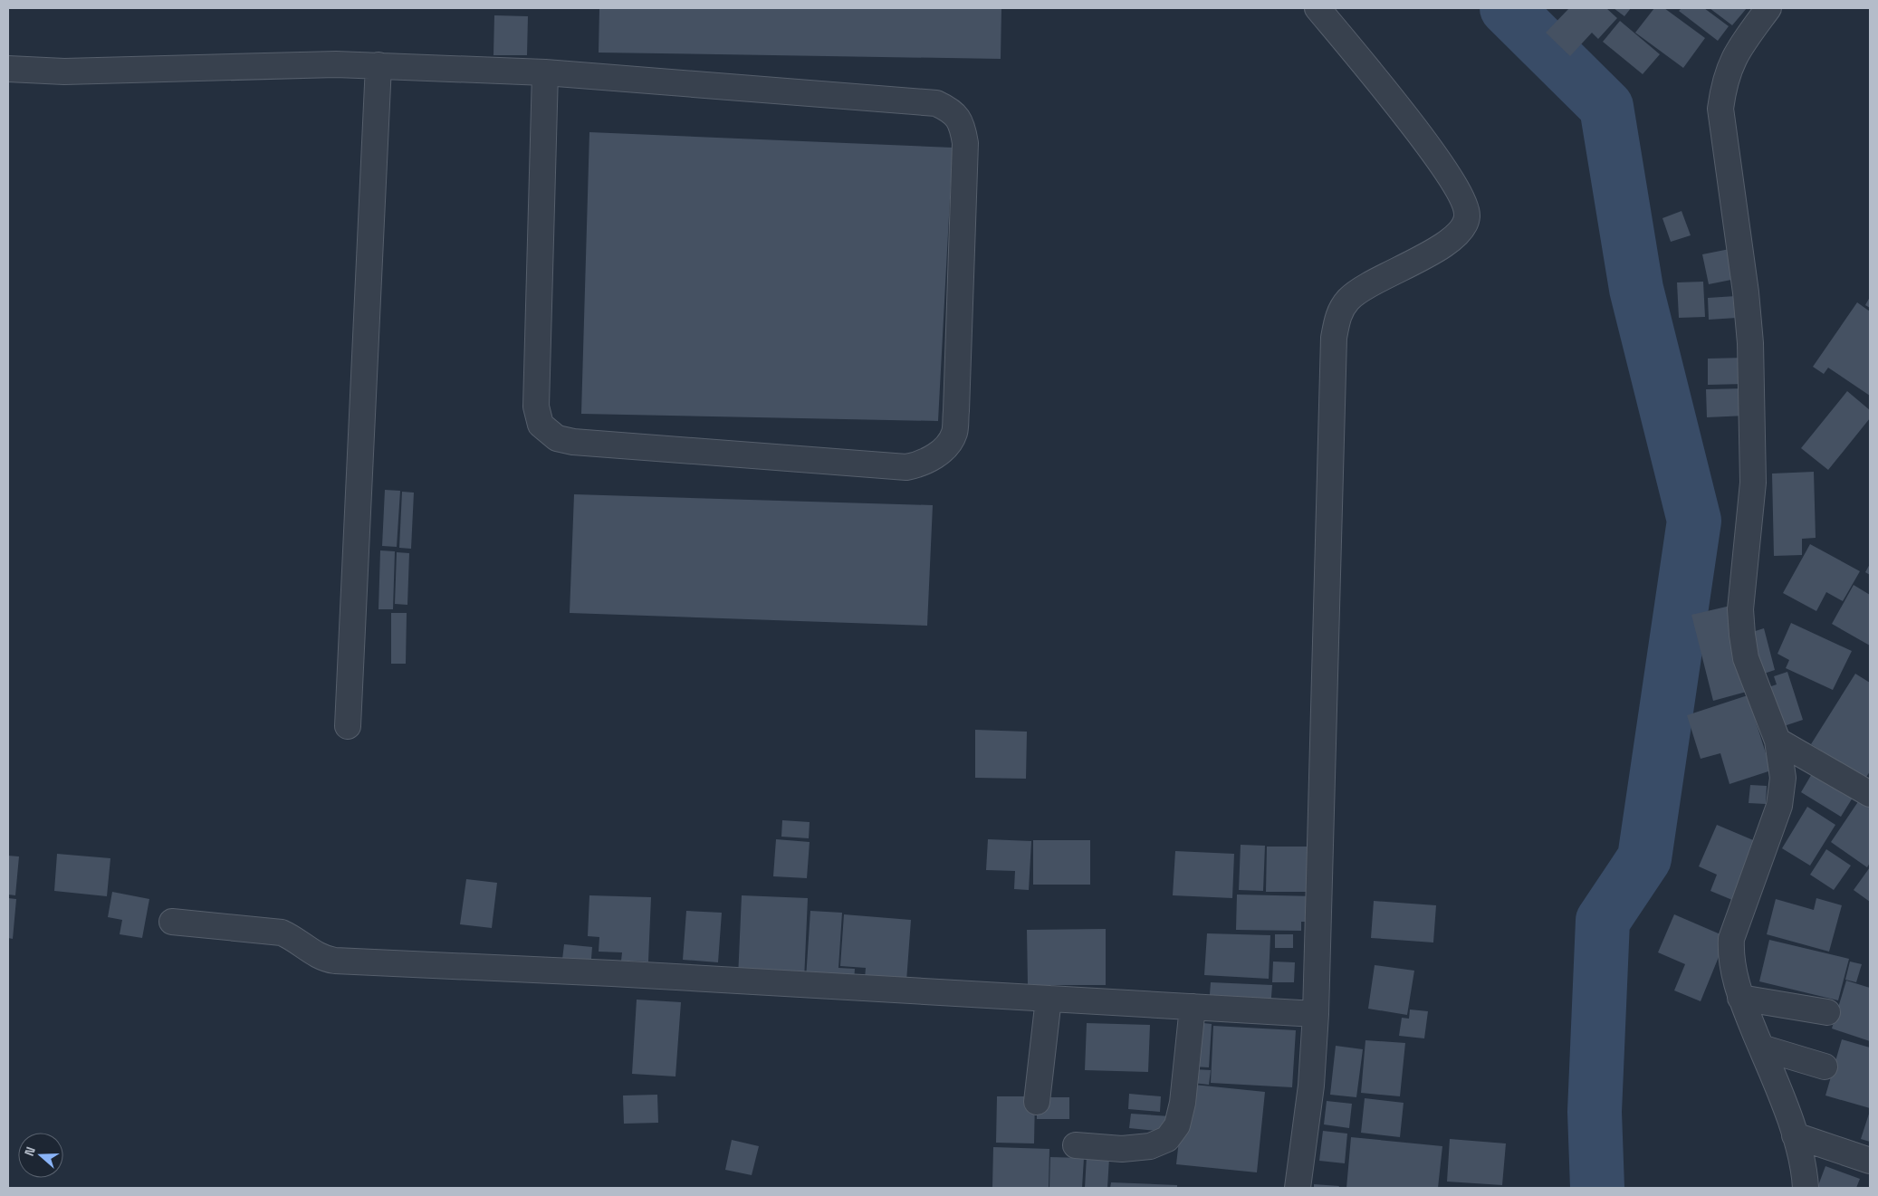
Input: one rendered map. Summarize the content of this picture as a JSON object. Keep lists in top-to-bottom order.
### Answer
{
  "north": "left"
}
